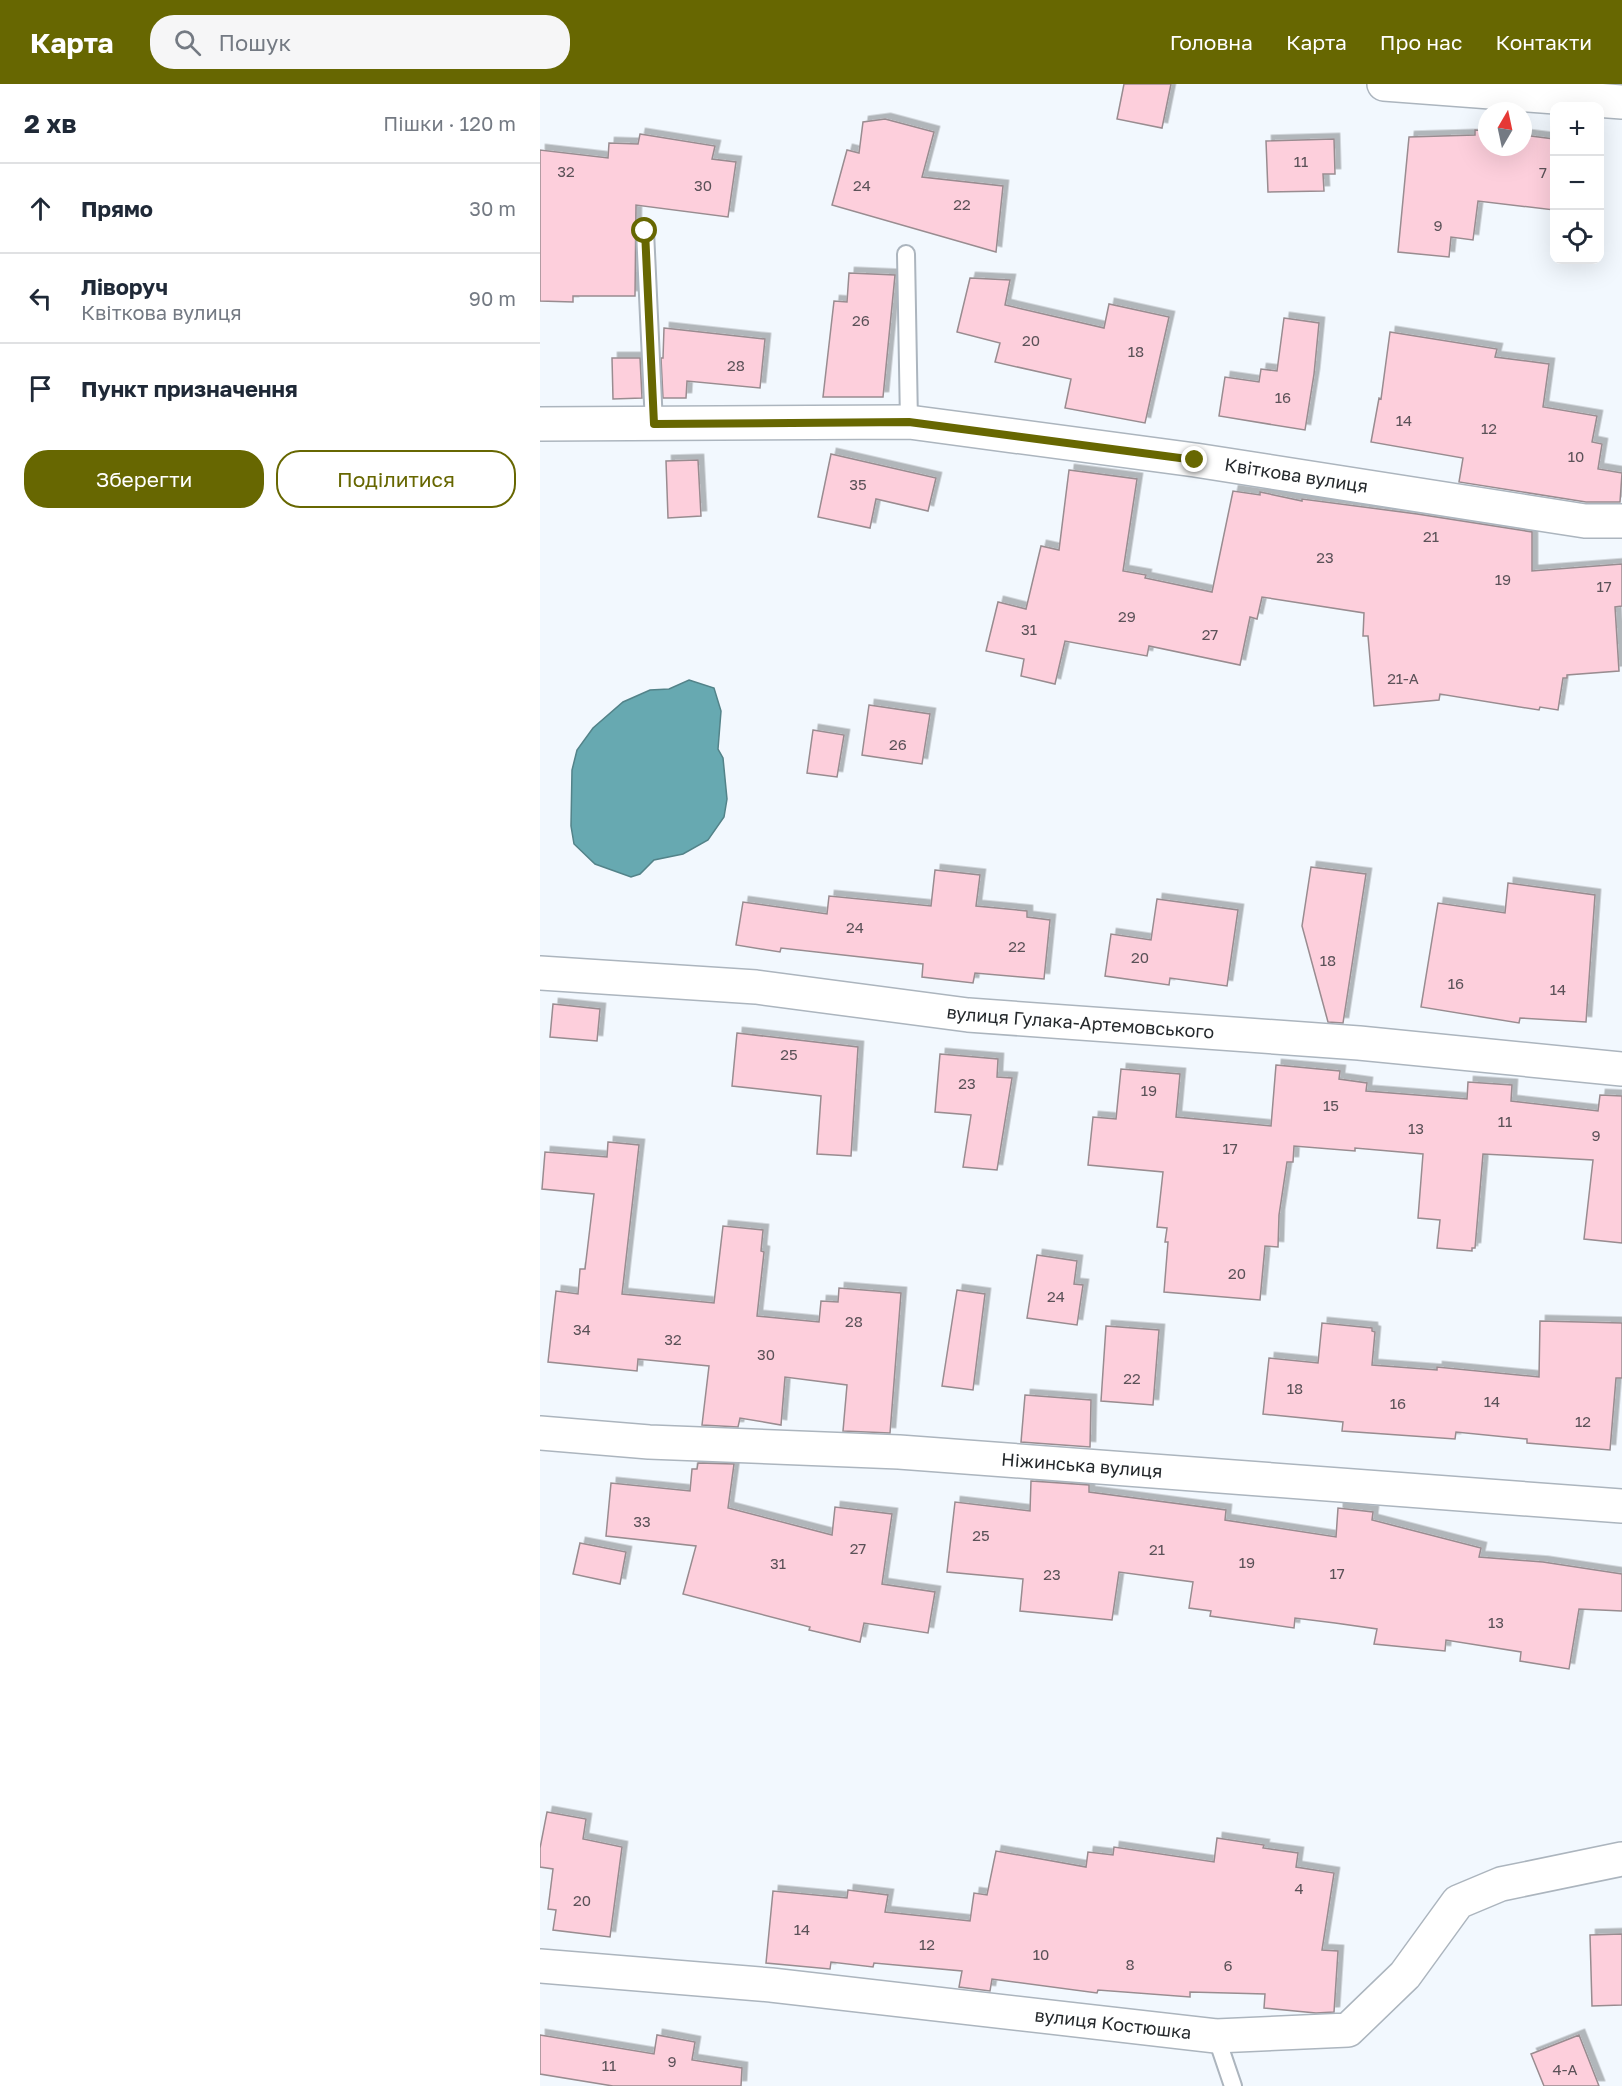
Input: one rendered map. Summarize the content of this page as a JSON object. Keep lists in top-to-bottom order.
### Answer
{
  "streets": {
    "street": [
      "Квіткова вулиця",
      "вулиця Гулака-Артемовського",
      "Ніжинська вулиця",
      "вулиця Костюшка"
    ]
  },
  "house_numbers": [
    "11",
    "32",
    "7",
    "30",
    "24",
    "22",
    "9",
    "26",
    "20",
    "18",
    "28",
    "16",
    "14",
    "12",
    "10",
    "35",
    "21",
    "23",
    "19",
    "17",
    "29",
    "31",
    "27",
    "21-А",
    "26",
    "24",
    "22",
    "20",
    "18",
    "16",
    "14",
    "25",
    "23",
    "19",
    "15",
    "11",
    "13",
    "9",
    "17",
    "20",
    "24",
    "28",
    "34",
    "32",
    "30",
    "22",
    "18",
    "14",
    "16",
    "12",
    "33",
    "25",
    "27",
    "21",
    "19",
    "31",
    "17",
    "23",
    "13",
    "4",
    "20",
    "14",
    "12",
    "10",
    "8",
    "6",
    "9",
    "11",
    "4-А"
  ],
  "north": "top",
  "page": {
    "header": "Карта",
    "search": "Пошук",
    "nav": [
      "Головна",
      "Карта",
      "Про нас",
      "Контакти"
    ],
    "heading": ["2 хв", "Пішки · 120 m"],
    "map_buttons": ["+", "−"],
    "list": [
      ["Прямо", "30 m"],
      ["Ліворуч", "Квіткова вулиця", "90 m"],
      "Пункт призначення"
    ],
    "buttons": ["Зберегти", "Поділитися"]
  }
}
